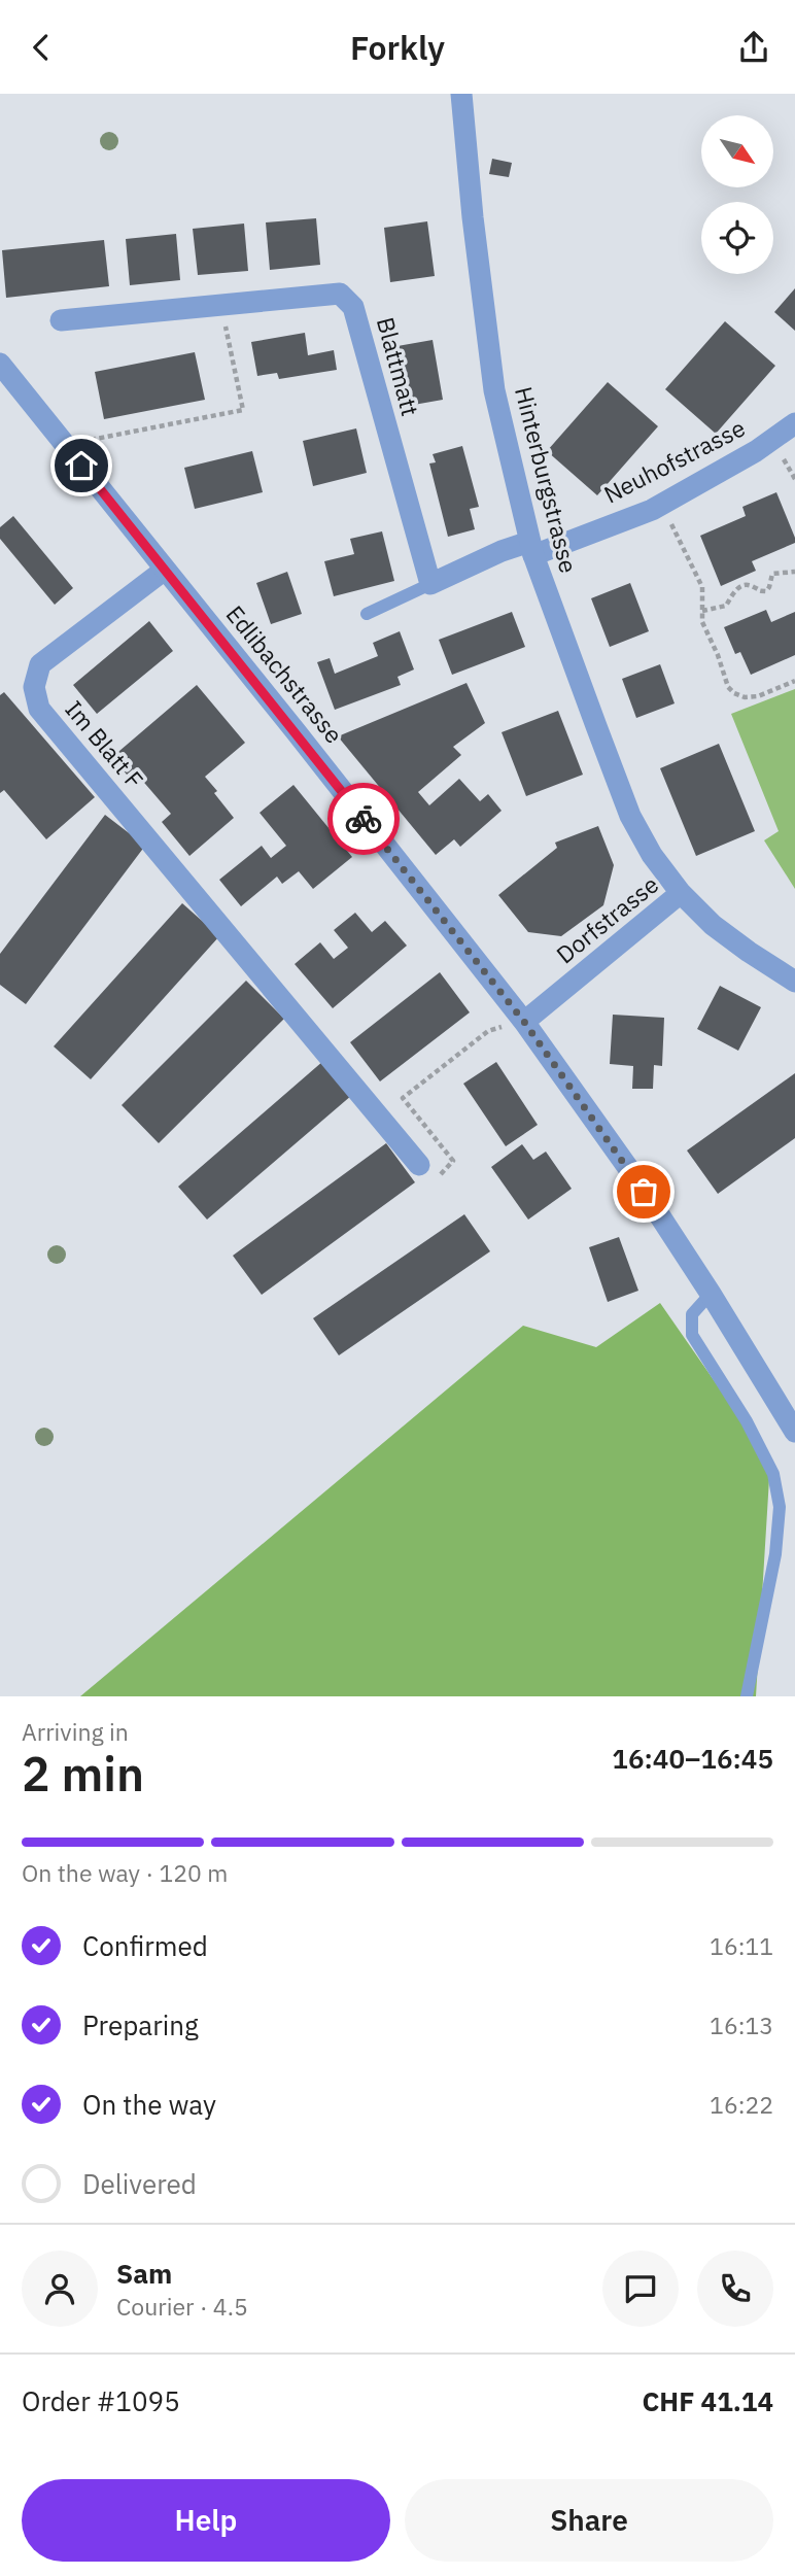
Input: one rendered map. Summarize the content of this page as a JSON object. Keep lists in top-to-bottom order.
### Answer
{
  "streets": {
    "street": [
      "Blattmatt",
      "Neuhofstrasse",
      "Hinterburgstrasse",
      "Edlibachstrasse",
      "Im Blatt F",
      "Dorfstrasse"
    ]
  },
  "crossings": [
    ["Neuhofstrasse", "Hinterburgstrasse"],
    ["Hinterburgstrasse", "Dorfstrasse"],
    ["Edlibachstrasse", "Im Blatt F"],
    ["Edlibachstrasse", "Dorfstrasse"]
  ],
  "north": "bottom right",
  "page": {
    "header": "Forkly",
    "heading": ["2 min", "Arriving in", "16:40–16:45"],
    "panel": [
      "Sam",
      "Courier · 4.5",
      "Order #1095",
      "CHF 41.14"
    ],
    "bar": "On the way · 120 m",
    "list": [
      ["Confirmed", "16:11"],
      ["Preparing", "16:13"],
      ["On the way", "16:22"],
      "Delivered"
    ],
    "buttons": ["Help", "Share"]
  }
}
